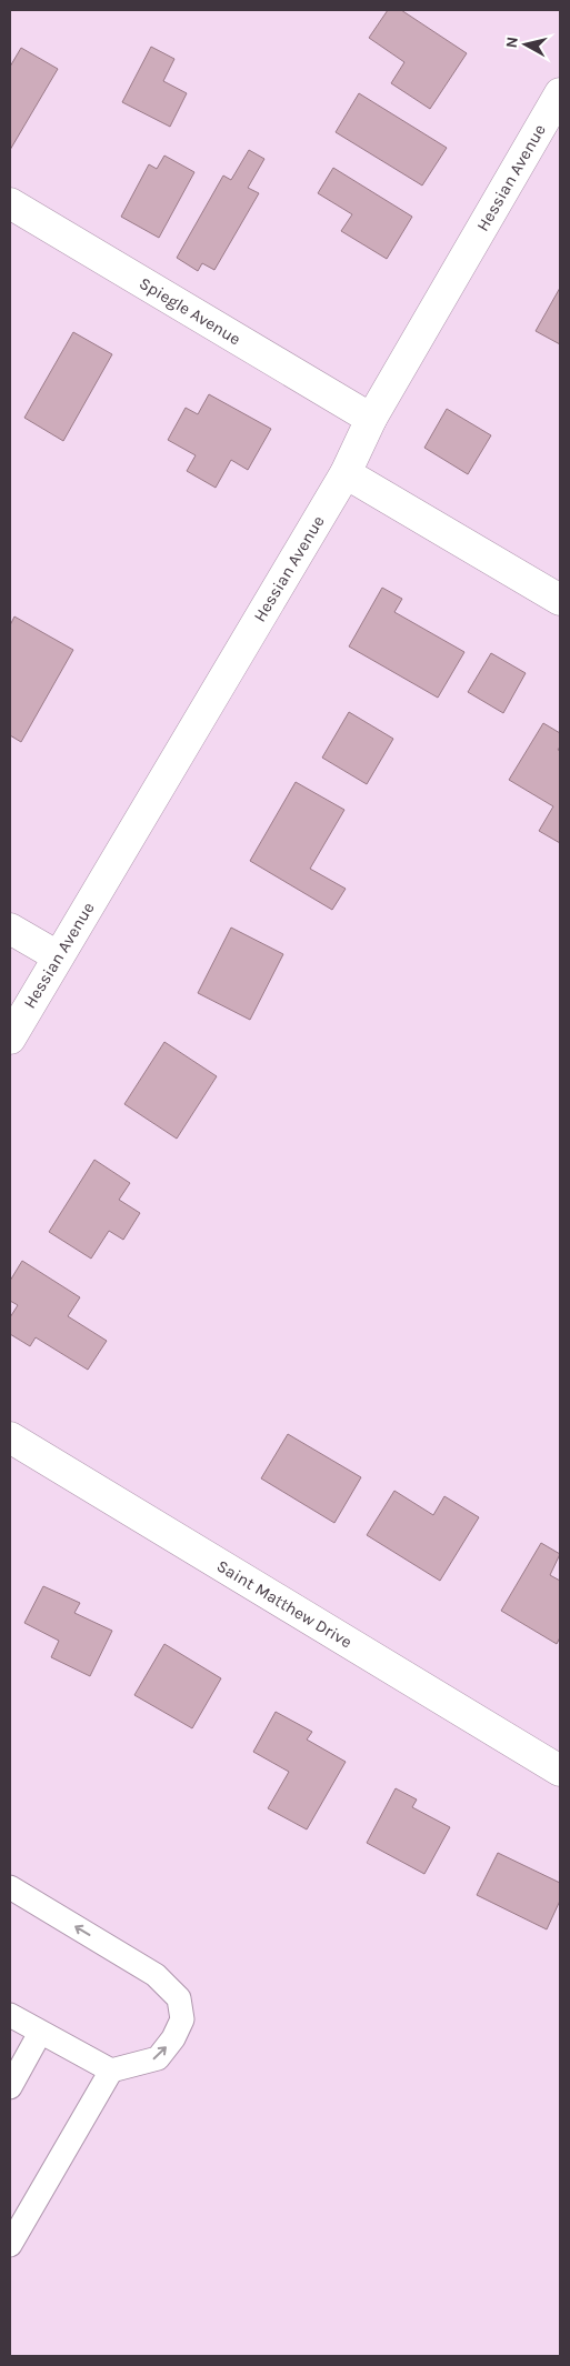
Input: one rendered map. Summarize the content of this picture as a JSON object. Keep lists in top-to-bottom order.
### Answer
{
  "streets": {
    "street": ["Hessian Avenue", "Spiegle Avenue", "Saint Matthew Drive"]
  },
  "crossings": [
    ["Hessian Avenue", "Spiegle Avenue"]
  ],
  "north": "left"
}
